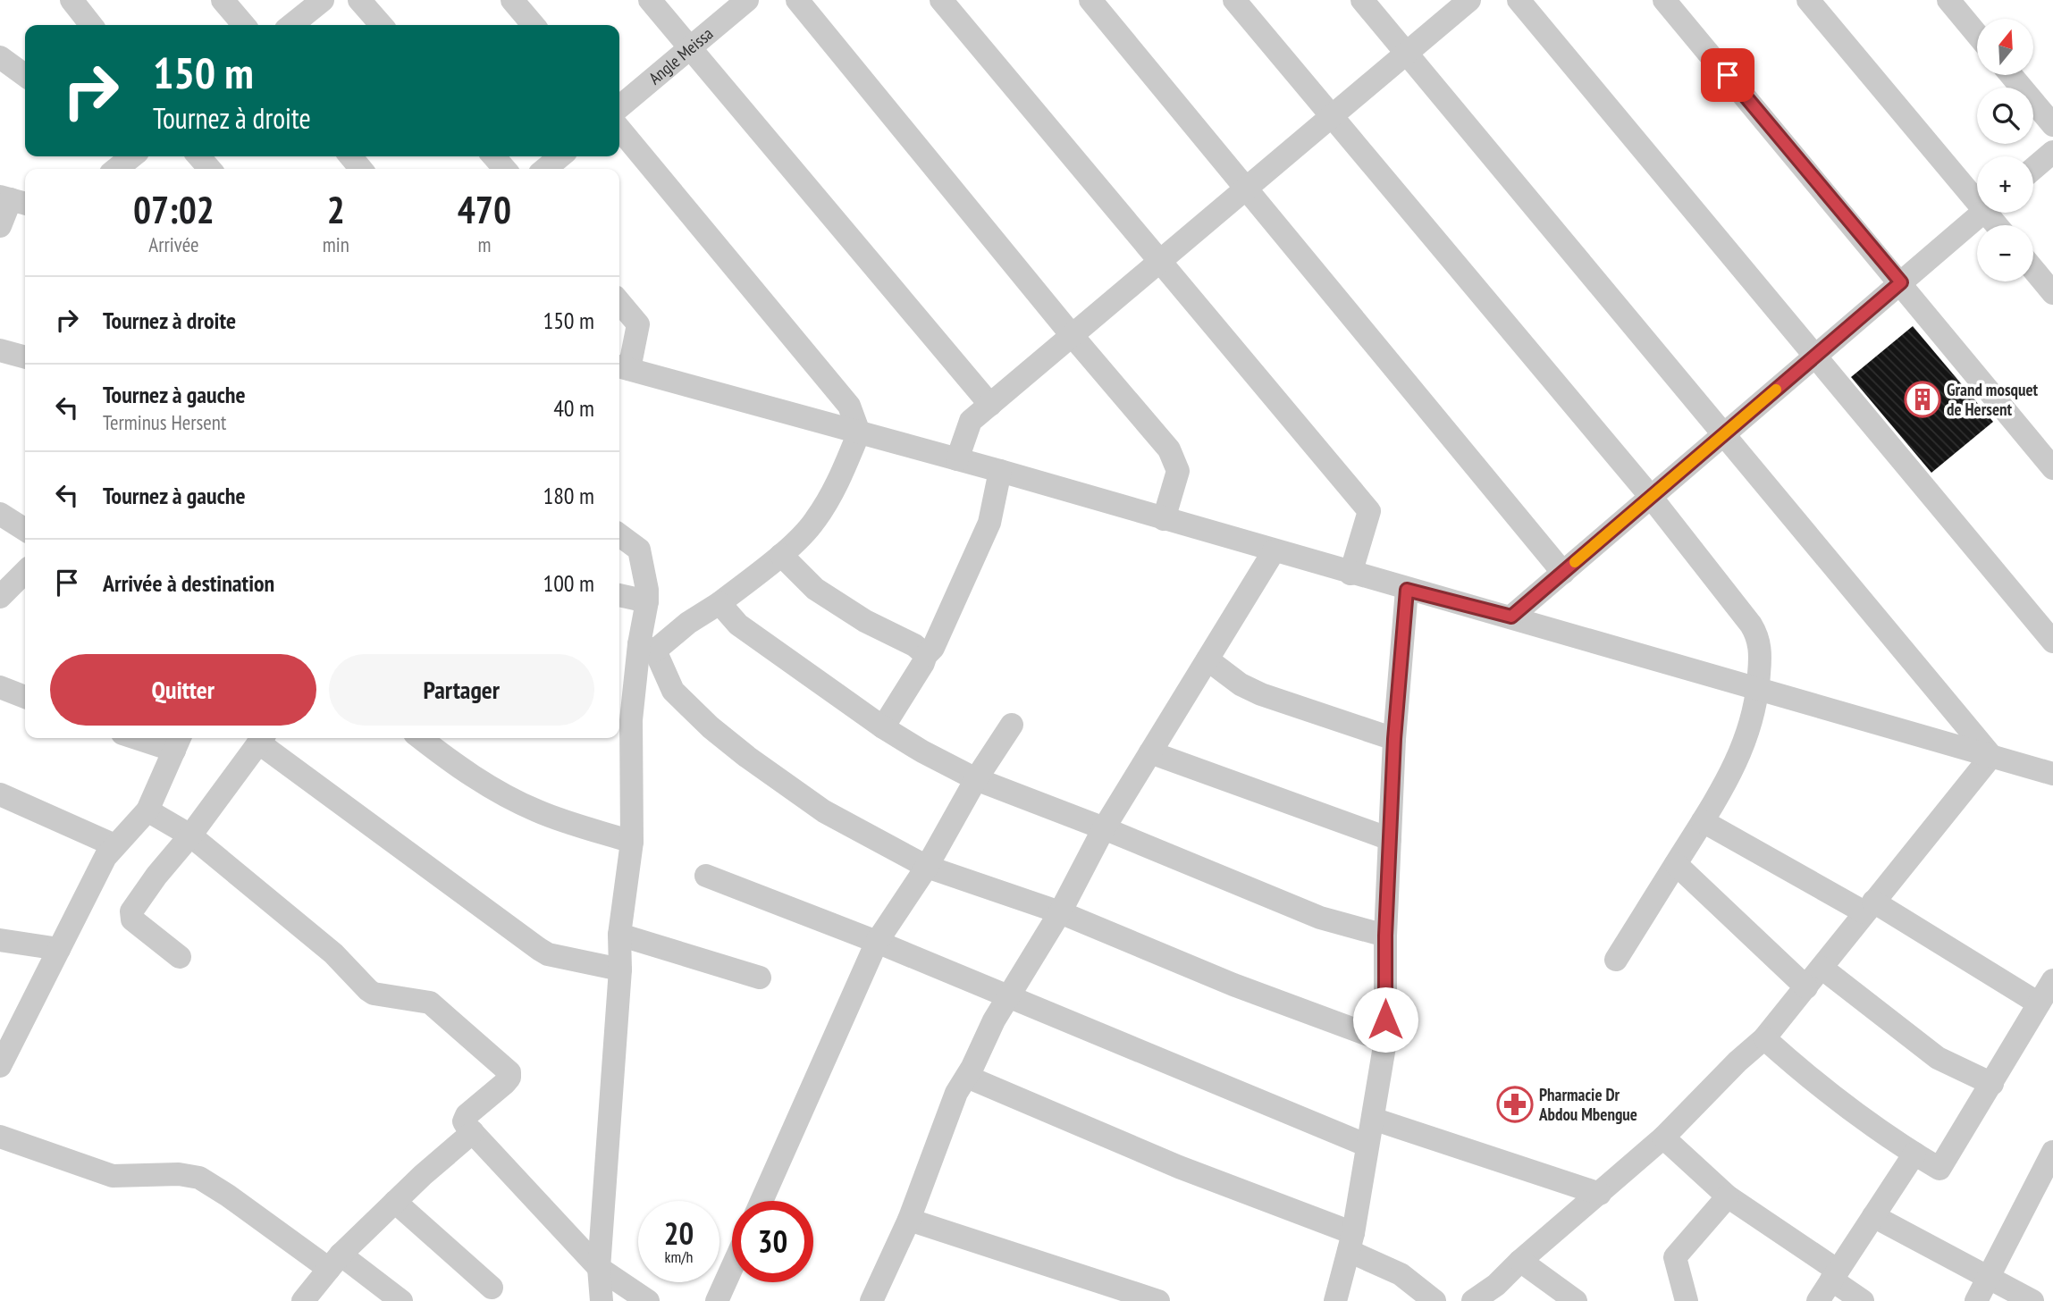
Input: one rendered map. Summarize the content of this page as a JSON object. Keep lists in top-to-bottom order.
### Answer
{
  "streets": {
    "street": ["Angle Meissa"]
  },
  "places": {
    "building": ["Grand mosquet de Hersent"],
    "pharmacy": ["Pharmacie Dr Abdou Mbengue"]
  },
  "north": "top",
  "page": {
    "map_buttons": ["+", "−"],
    "turn": ["150 m", "Tournez à droite"],
    "eta": [
      "07:02",
      "Arrivée",
      "2",
      "min",
      "470",
      "m"
    ],
    "list": [
      {
        "name": "Tournez à droite",
        "value": "150 m"
      },
      {
        "name": "Tournez à gauche",
        "note": "Terminus Hersent",
        "value": "40 m"
      },
      {
        "name": "Tournez à gauche",
        "value": "180 m"
      },
      {
        "name": "Arrivée à destination",
        "value": "100 m"
      }
    ],
    "buttons": ["Quitter", "Partager"],
    "speed": "20 km/h",
    "limit": "30"
  }
}
